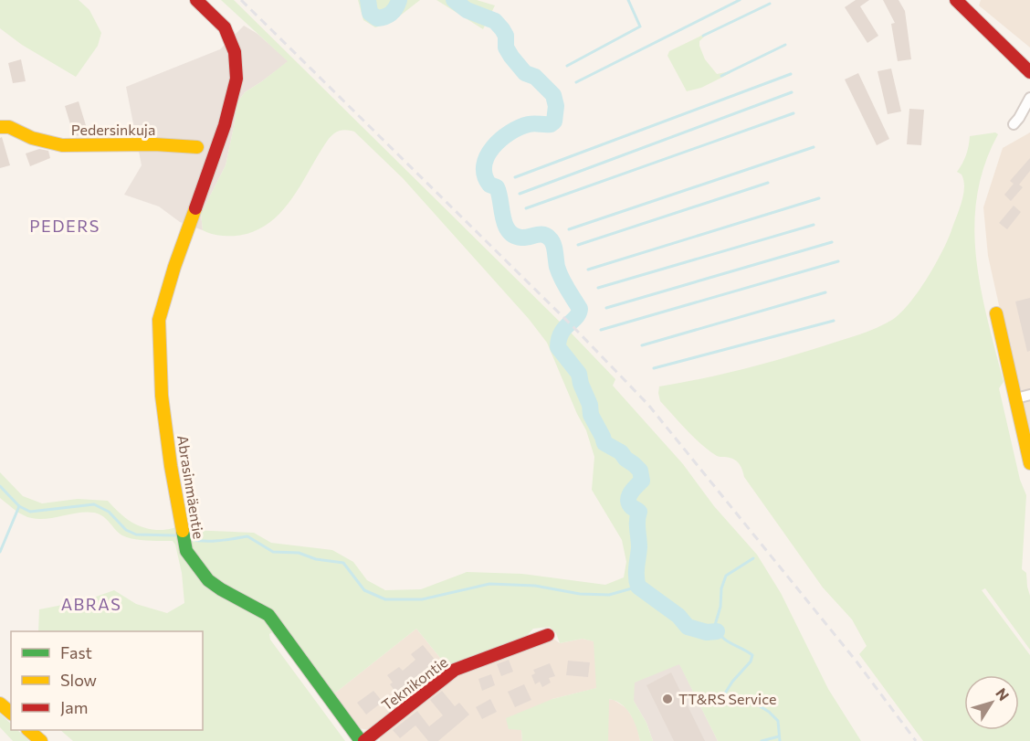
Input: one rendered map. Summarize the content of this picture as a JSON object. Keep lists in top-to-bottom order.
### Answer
{
  "streets": {
    "street": ["Pedersinkuja", "Abrasinmäentie", "Teknikontie"]
  },
  "crossings": [
    ["Abrasinmäentie", "Teknikontie"]
  ],
  "districts": ["PEDERS", "ABRAS"],
  "places": ["TT&RS Service"],
  "legend": ["Fast", "Slow", "Jam"],
  "north": "top right"
}
